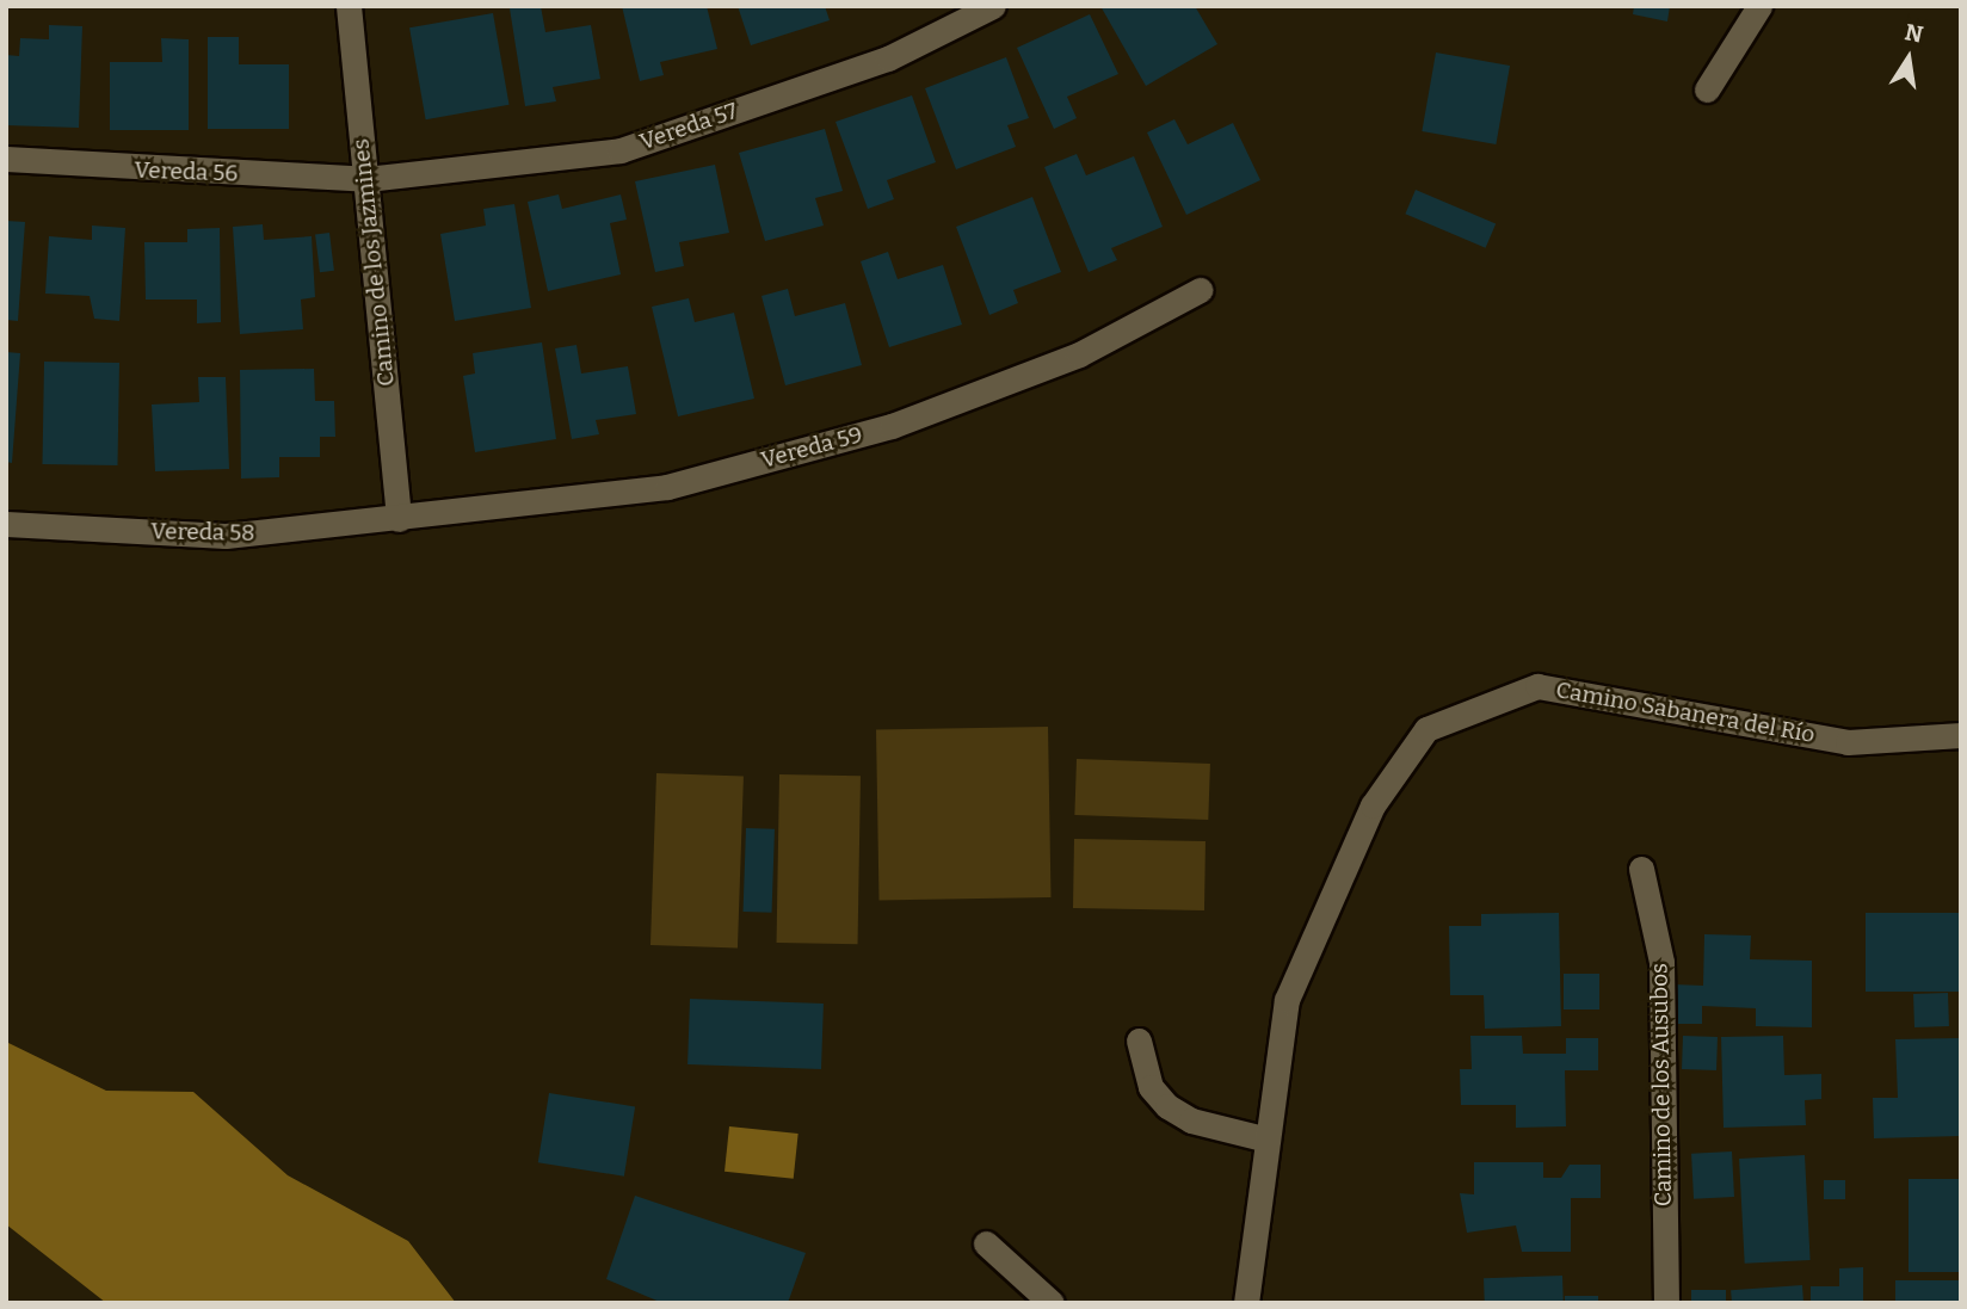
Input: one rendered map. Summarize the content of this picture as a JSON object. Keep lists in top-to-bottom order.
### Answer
{
  "streets": {
    "street": [
      "Vereda 57",
      "Vereda 56",
      "Camino de los Jazmines",
      "Vereda 59",
      "Vereda 58",
      "Camino Sabanera del Río",
      "Camino de los Ausubos"
    ]
  },
  "crossings": [
    ["Vereda 57", "Vereda 56"],
    ["Vereda 57", "Camino de los Jazmines"],
    ["Vereda 56", "Camino de los Jazmines"],
    ["Camino de los Jazmines", "Vereda 59"],
    ["Camino de los Jazmines", "Vereda 58"],
    ["Vereda 59", "Vereda 58"]
  ],
  "north": "top"
}
